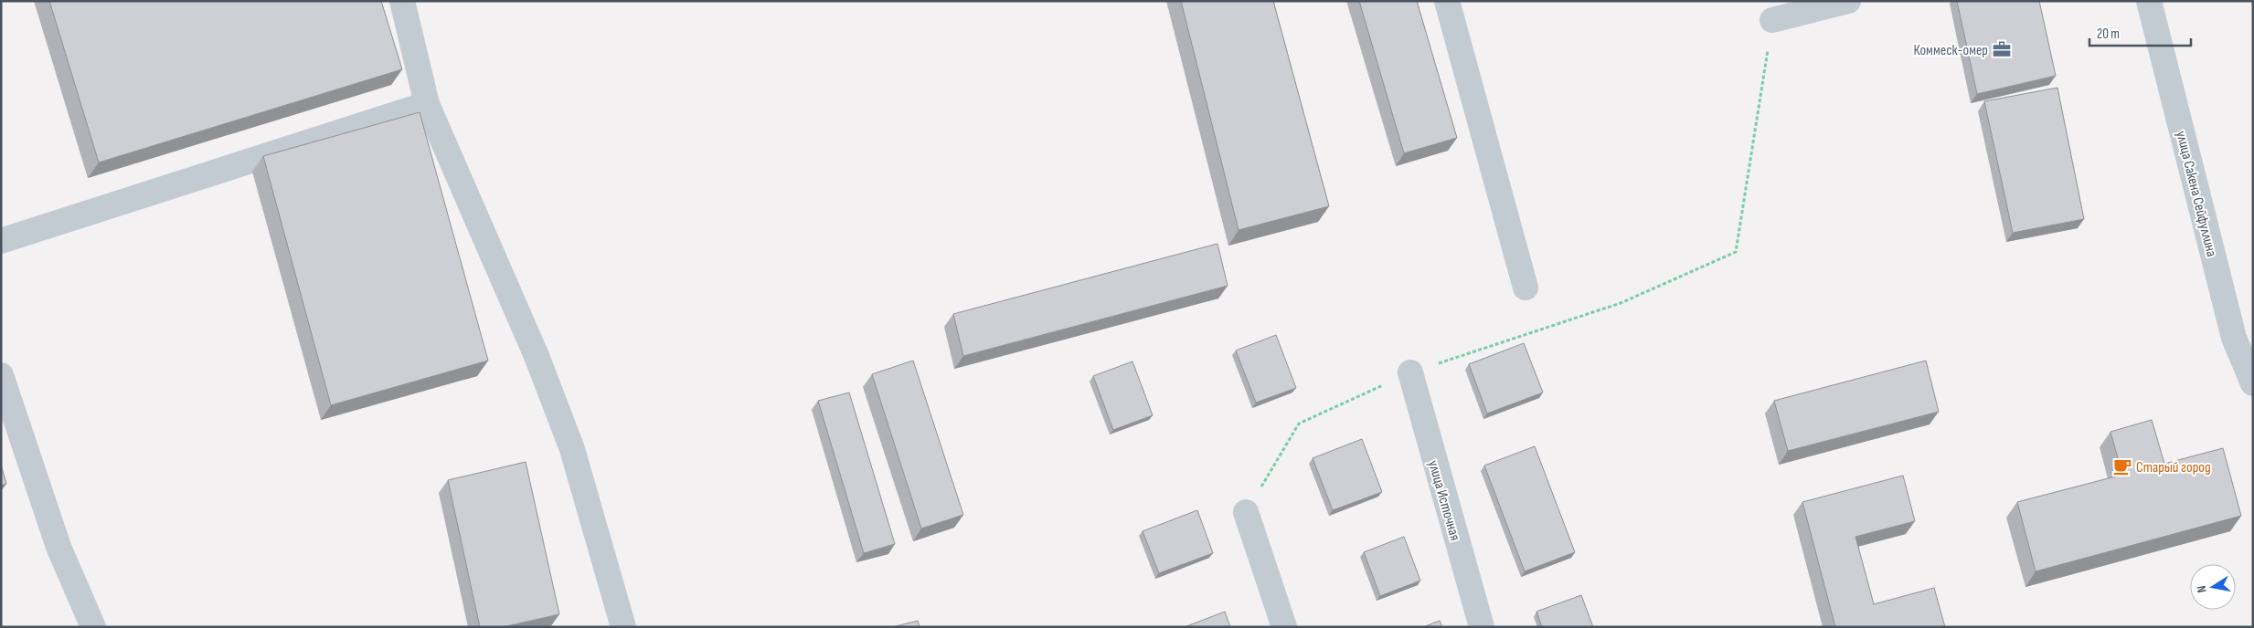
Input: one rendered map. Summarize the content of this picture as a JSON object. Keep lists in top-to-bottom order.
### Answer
{
  "streets": {
    "street": ["улица Сакена Сейфуллина", "улица Источная"]
  },
  "places": {
    "office": ["Коммеск-омер"],
    "cafe": ["Старый город"]
  },
  "scale_bar": "20 m",
  "north": "left"
}
